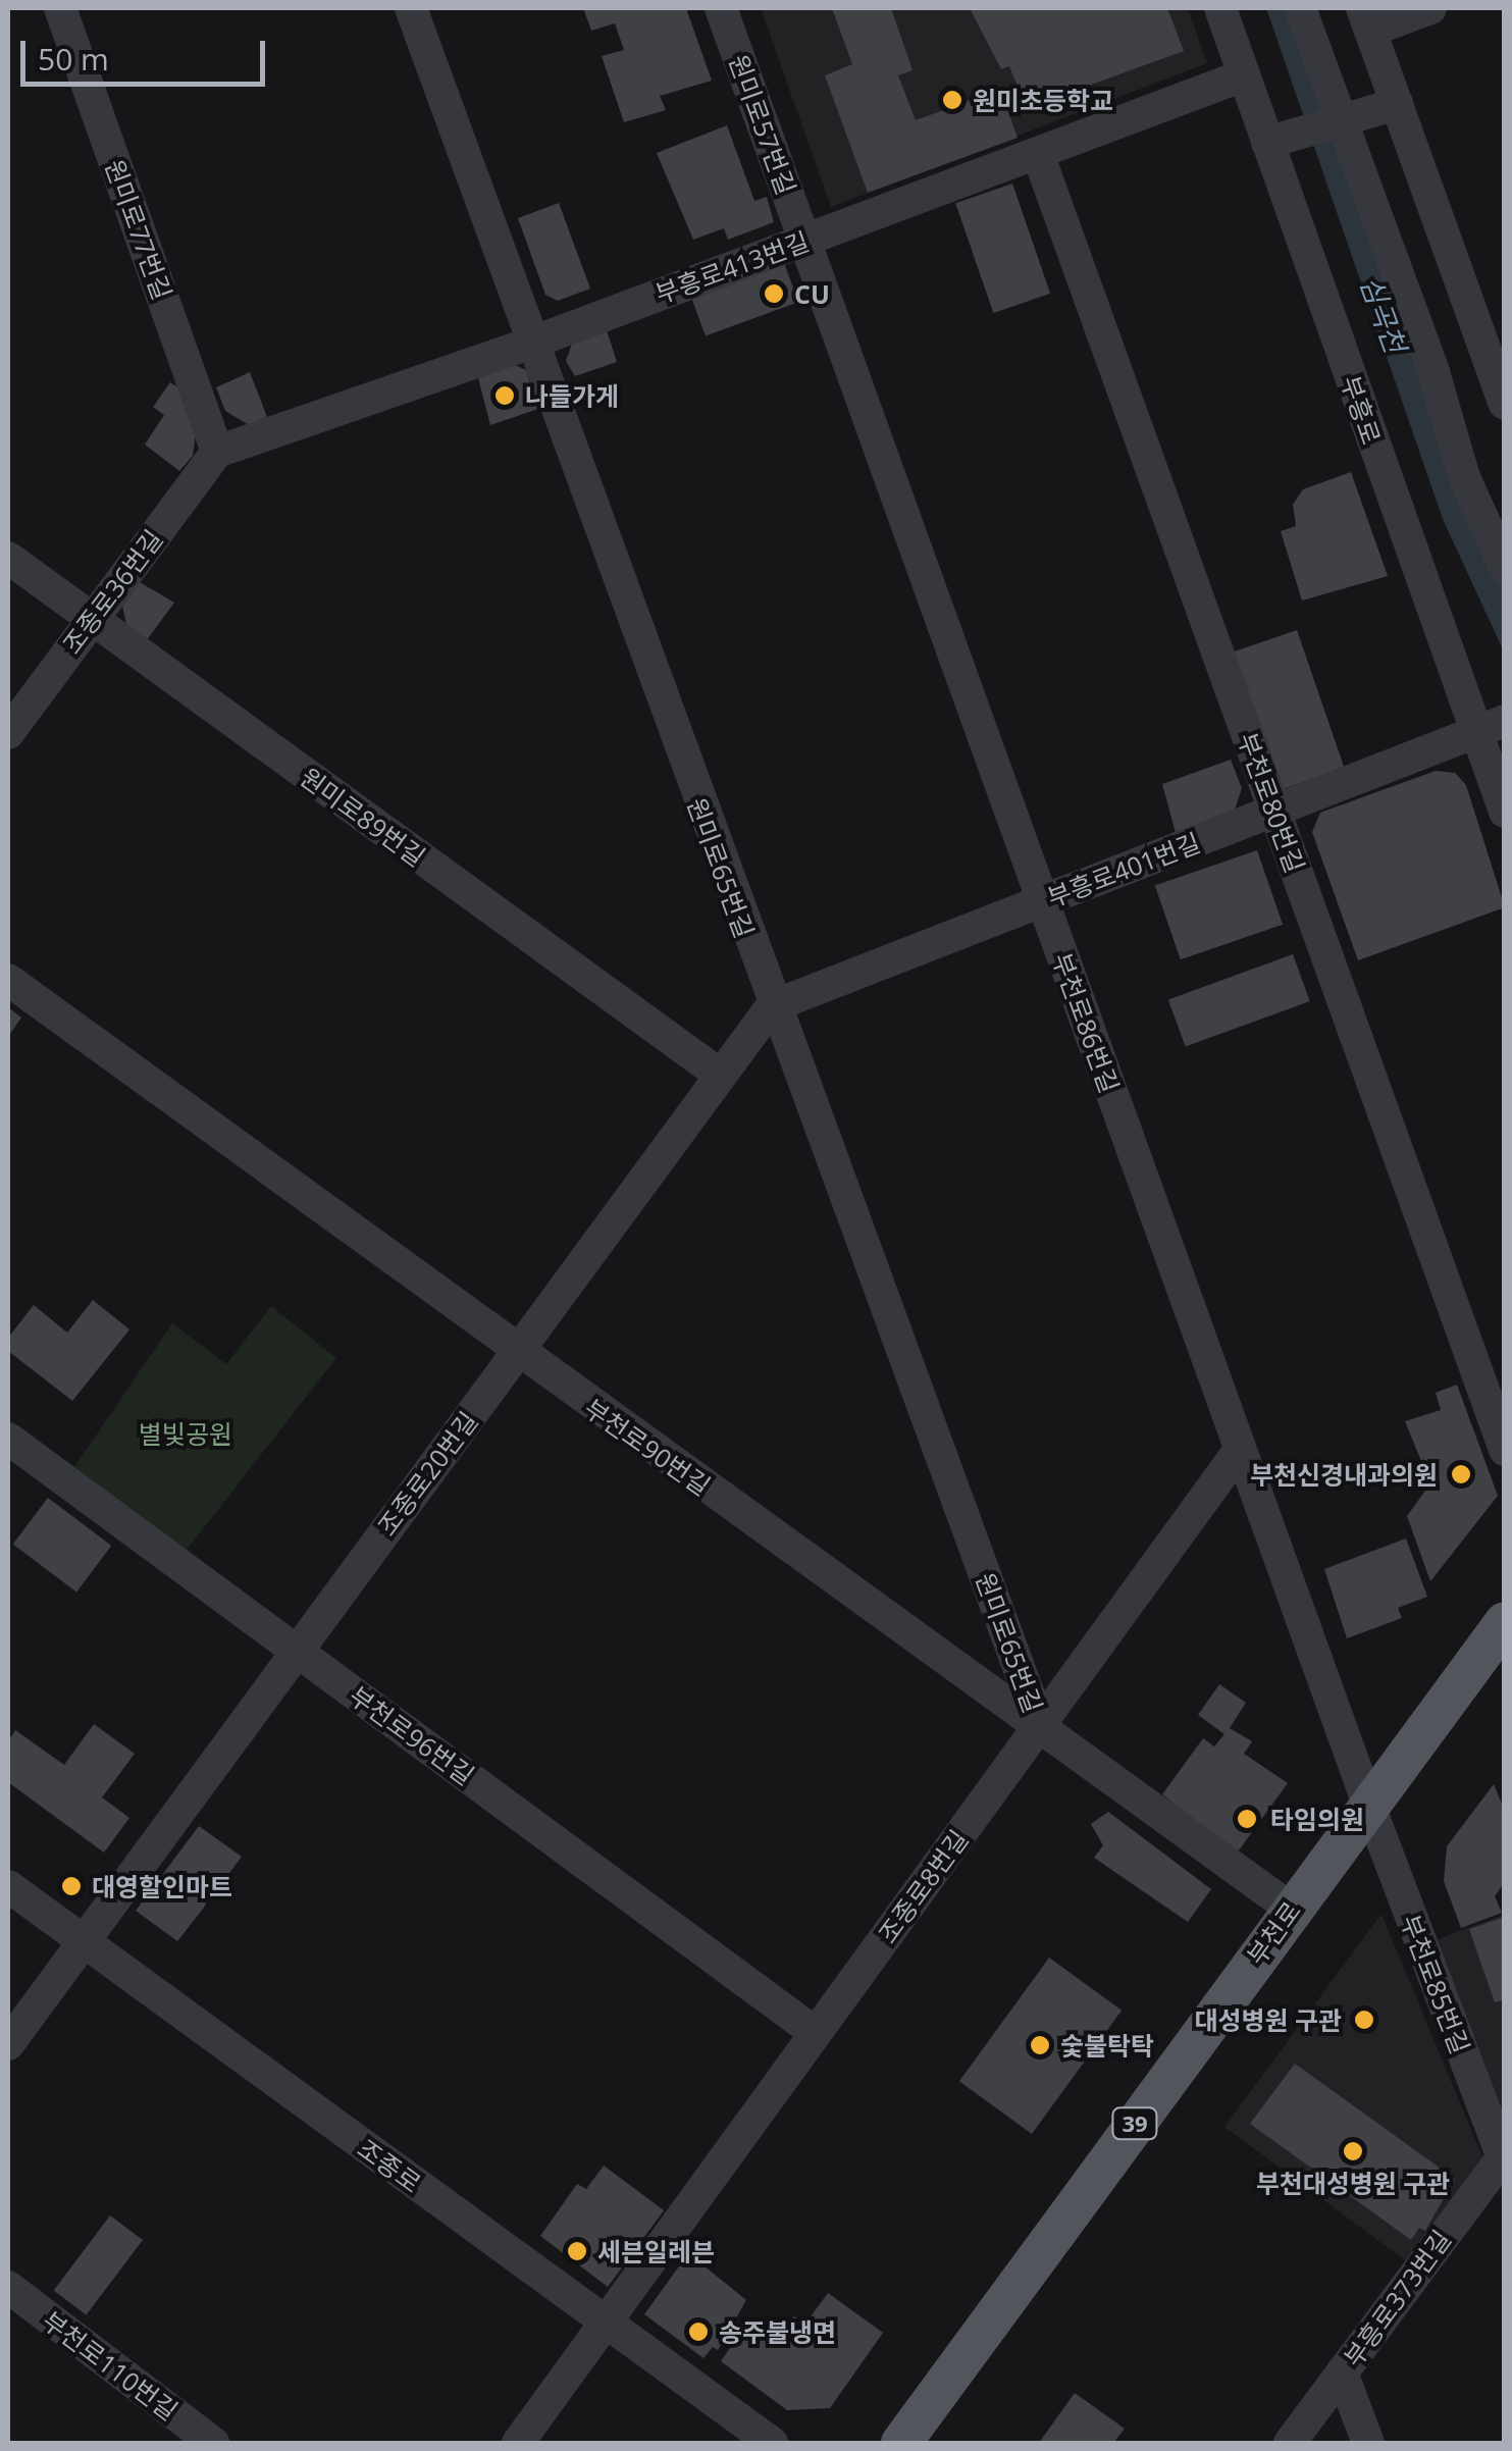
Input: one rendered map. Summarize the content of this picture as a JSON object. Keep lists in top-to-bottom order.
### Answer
{
  "streets": {
    "main road": ["부천로", "39"],
    "street": [
      "원미로57번길",
      "원미로77번길",
      "부흥로413번길",
      "부흥로",
      "조종로36번길",
      "부천로80번길",
      "원미로89번길",
      "원미로65번길",
      "부흥로401번길",
      "부천로86번길",
      "부천로90번길",
      "조종로20번길",
      "부천로96번길",
      "조종로8번길",
      "부천로85번길",
      "조종로",
      "부흥로373번길",
      "부천로110번길"
    ]
  },
  "crossings": [
    ["원미로57번길", "부흥로413번길"],
    ["원미로57번길", "부천로86번길"],
    ["원미로77번길", "부흥로413번길"],
    ["원미로77번길", "조종로36번길"],
    ["부흥로413번길", "부흥로"],
    ["부흥로413번길", "조종로36번길"],
    ["부흥로413번길", "부천로80번길"],
    ["부흥로413번길", "원미로65번길"],
    ["부흥로413번길", "부천로86번길"],
    ["부흥로", "부흥로401번길"],
    ["조종로36번길", "원미로89번길"],
    ["부천로80번길", "부흥로401번길"],
    ["원미로89번길", "조종로20번길"],
    ["원미로65번길", "부흥로401번길"],
    ["원미로65번길", "부천로90번길"],
    ["원미로65번길", "조종로20번길"],
    ["원미로65번길", "조종로8번길"],
    ["부흥로401번길", "부천로86번길"],
    ["부흥로401번길", "조종로20번길"],
    ["부천로86번길", "조종로8번길"],
    ["부천로86번길", "부천로"],
    ["부천로86번길", "부천로85번길"],
    ["부천로90번길", "조종로20번길"],
    ["부천로90번길", "조종로8번길"],
    ["부천로90번길", "부천로"],
    ["조종로20번길", "부천로96번길"],
    ["조종로20번길", "조종로"],
    ["부천로96번길", "조종로8번길"],
    ["조종로8번길", "조종로"],
    ["부천로", "부천로85번길"],
    ["부천로85번길", "부흥로373번길"]
  ],
  "water": ["심곡천"],
  "parks": ["별빛공원"],
  "places": [
    "원미초등학교",
    "CU",
    "나들가게",
    "부천신경내과의원",
    "타임의원",
    "대영할인마트",
    "대성병원 구관",
    "숯불탁탁",
    "부천대성병원 구관",
    "세븐일레븐",
    "송주불냉면"
  ],
  "scale_bar": "50 m"
}
